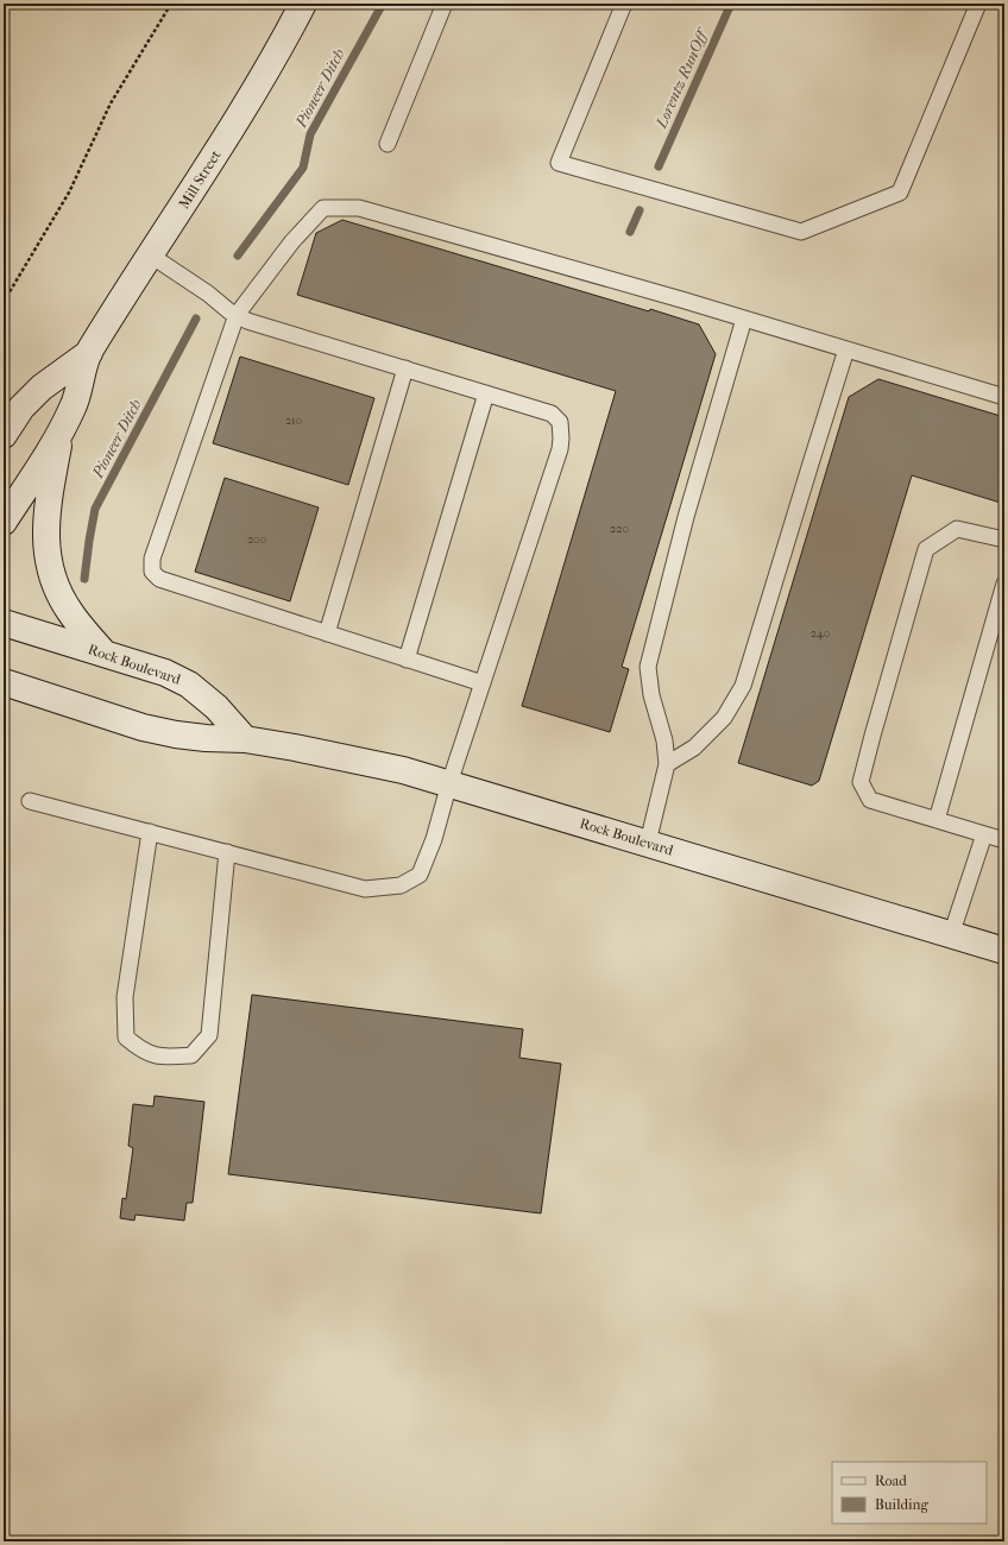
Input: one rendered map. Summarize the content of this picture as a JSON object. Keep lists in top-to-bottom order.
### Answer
{
  "streets": {
    "main road": ["Mill Street", "Rock Boulevard"]
  },
  "water": ["Lorentz RunOff", "Pioneer Ditch"],
  "house_numbers": [
    "210",
    "220",
    "200",
    "240"
  ],
  "legend": ["Road", "Building"]
}
